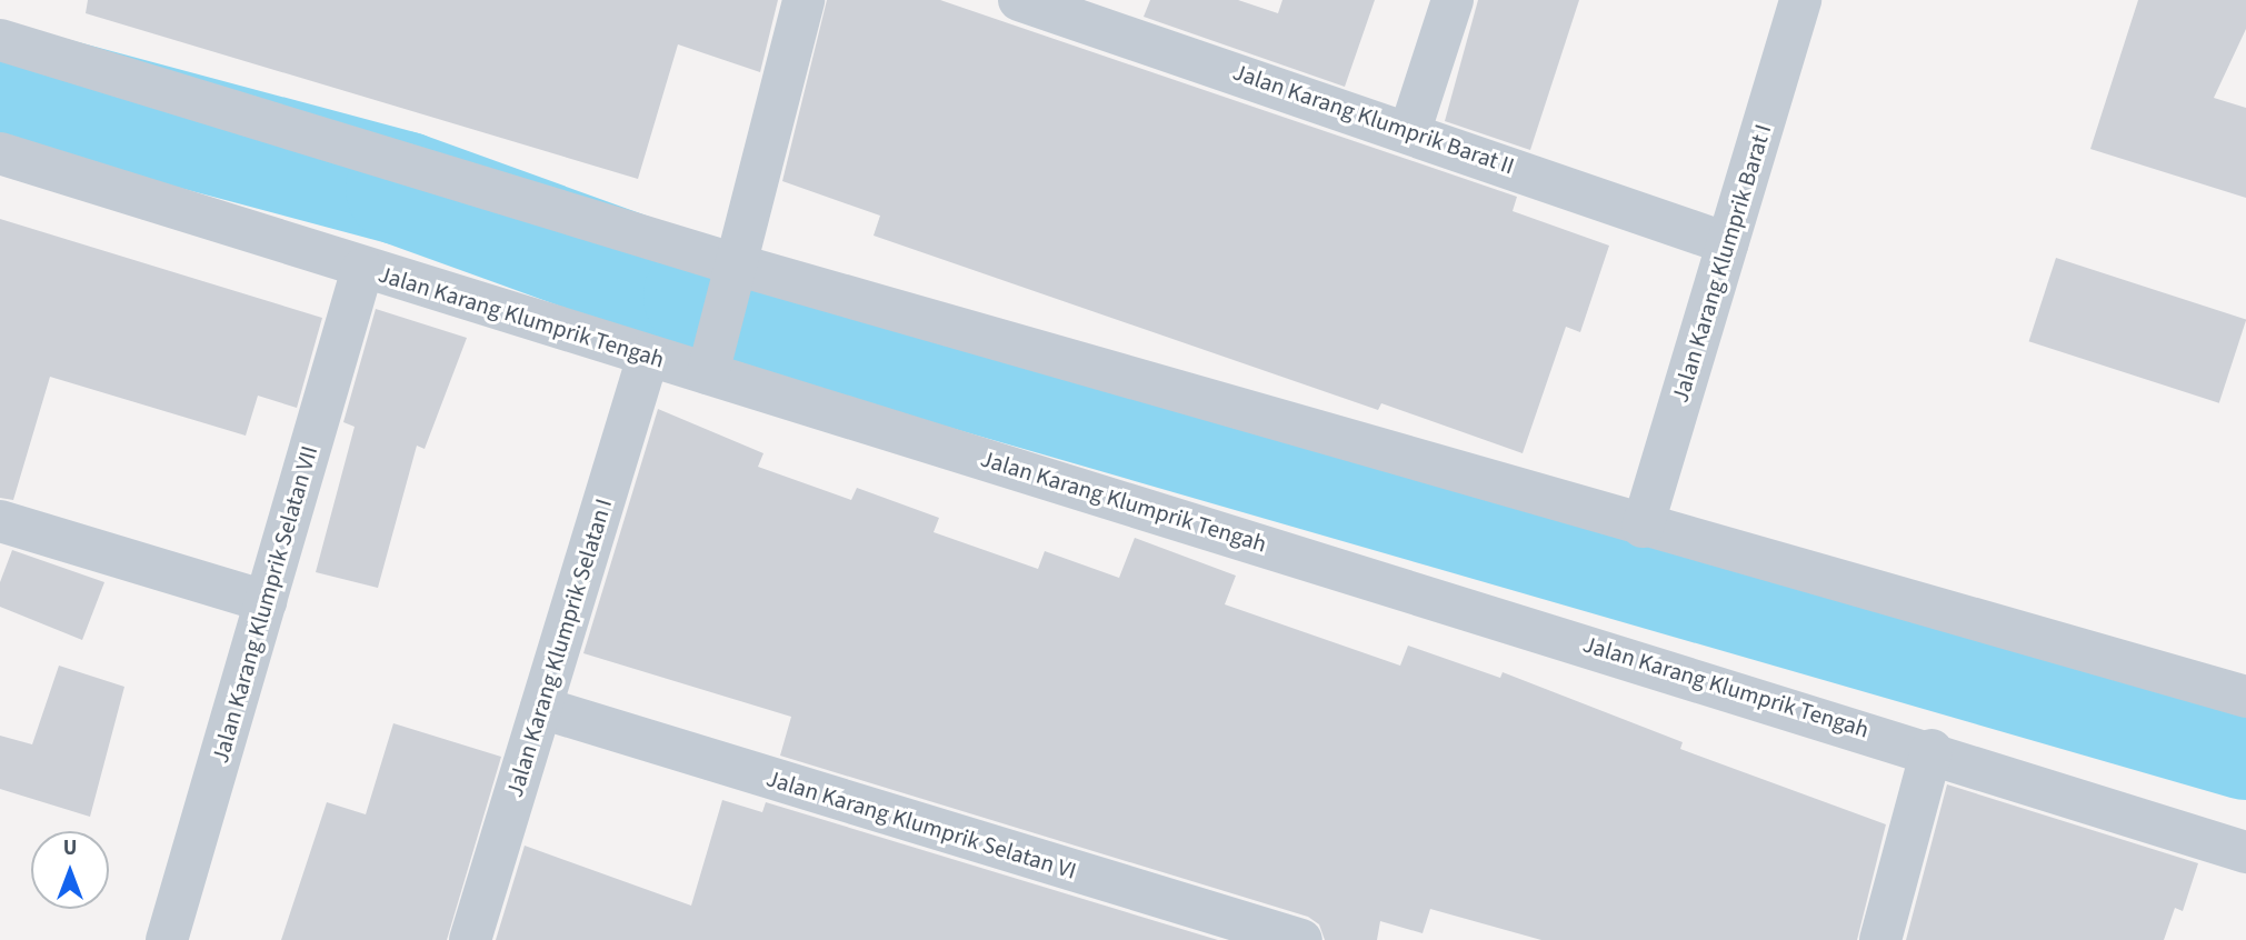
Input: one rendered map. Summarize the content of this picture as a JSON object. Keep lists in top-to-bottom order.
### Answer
{
  "streets": {
    "street": [
      "Jalan Karang Klumprik Barat II",
      "Jalan Karang Klumprik Barat I",
      "Jalan Karang Klumprik Tengah",
      "Jalan Karang Klumprik Selatan VII",
      "Jalan Karang Klumprik Selatan I",
      "Jalan Karang Klumprik Selatan VI"
    ]
  },
  "crossings": [
    ["Jalan Karang Klumprik Barat II", "Jalan Karang Klumprik Barat I"],
    ["Jalan Karang Klumprik Tengah", "Jalan Karang Klumprik Selatan VII"],
    ["Jalan Karang Klumprik Tengah", "Jalan Karang Klumprik Selatan I"],
    ["Jalan Karang Klumprik Selatan I", "Jalan Karang Klumprik Selatan VI"]
  ],
  "north": "top"
}
